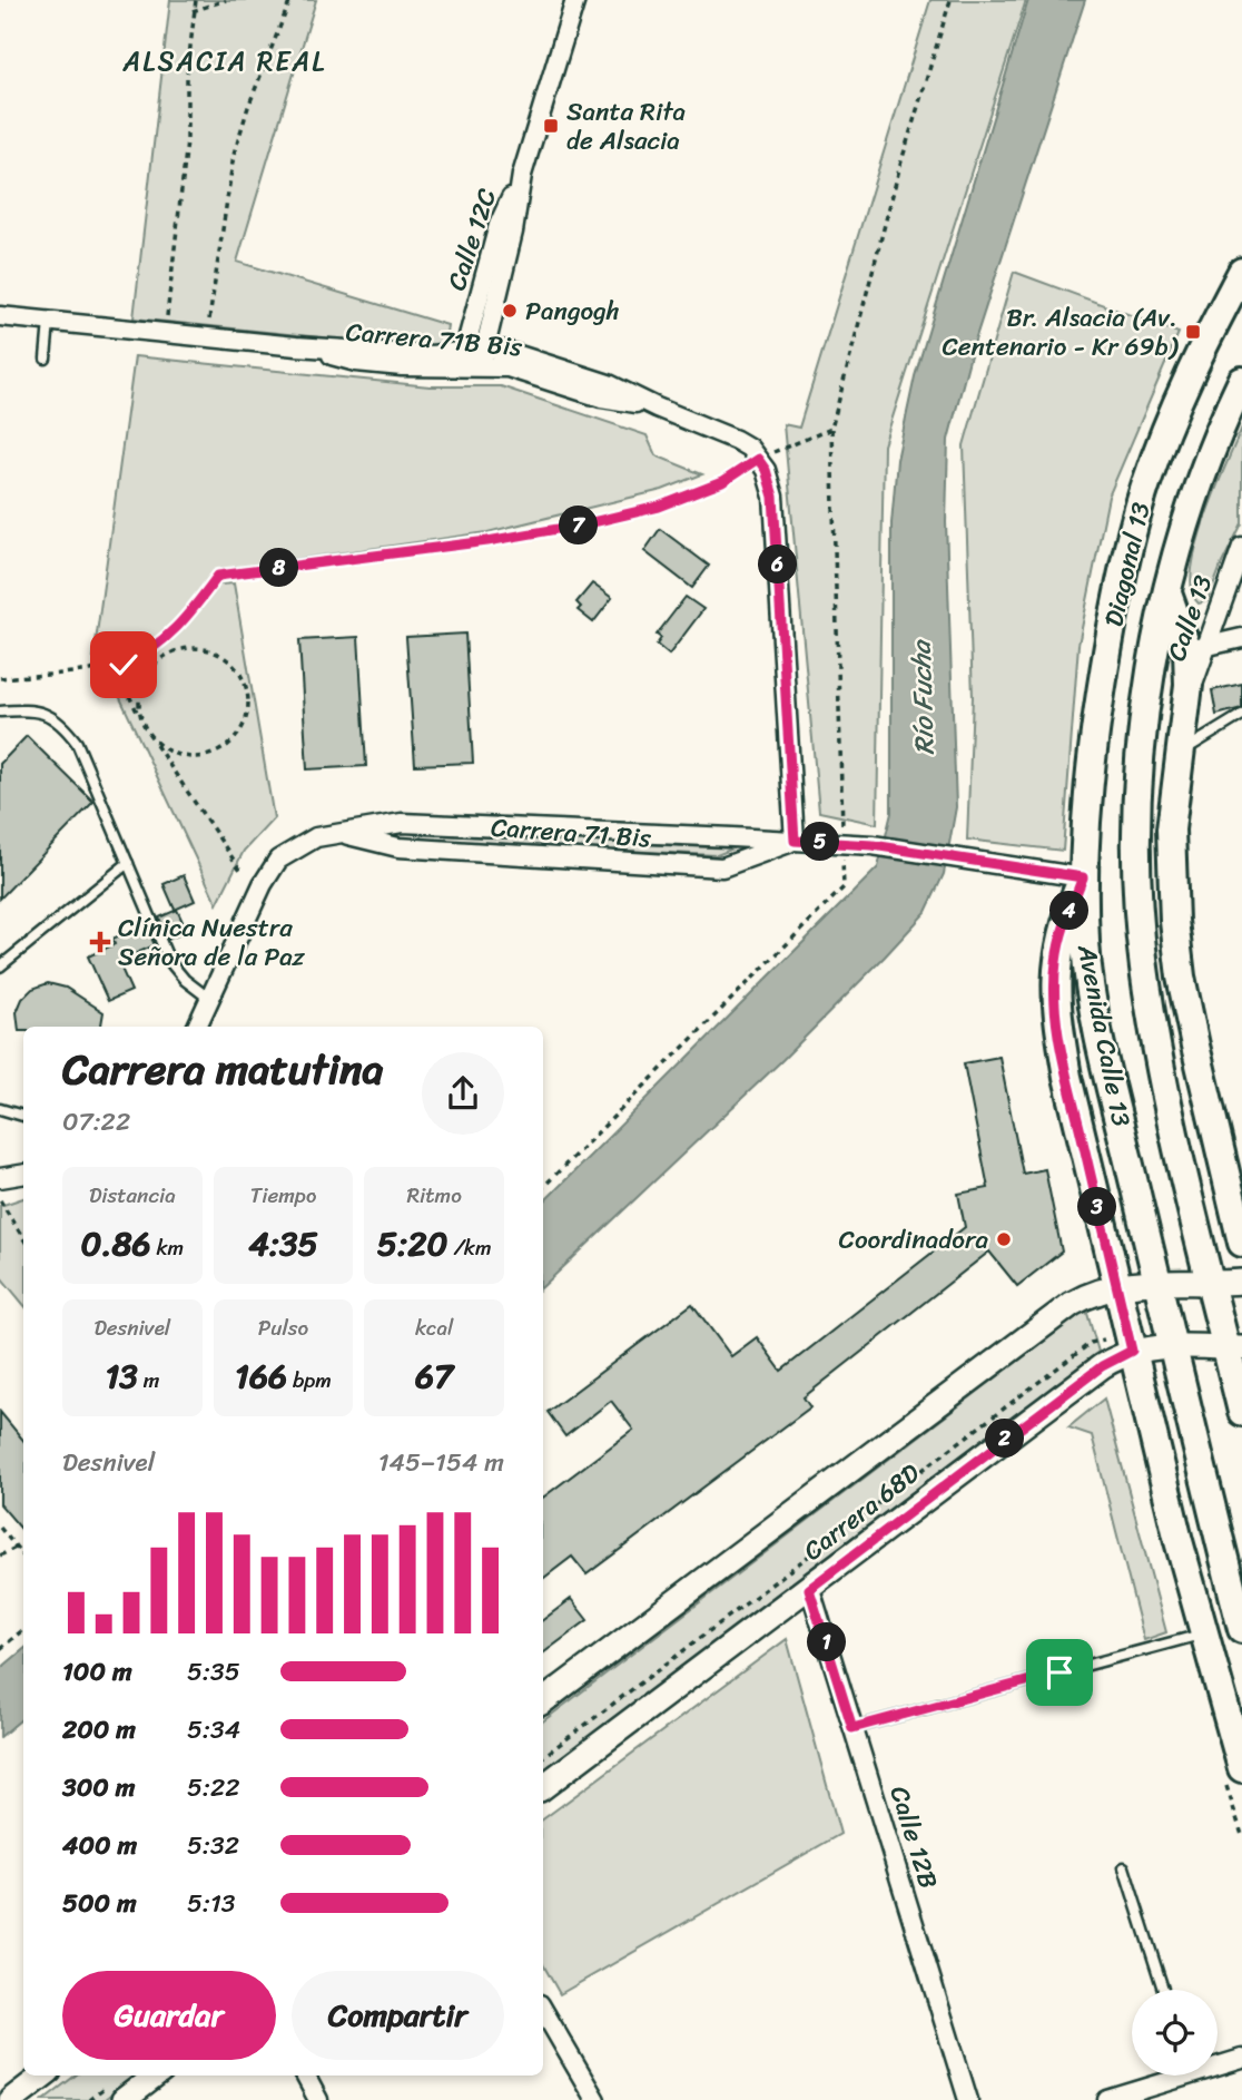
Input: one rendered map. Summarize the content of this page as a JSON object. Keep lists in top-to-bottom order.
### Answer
{
  "streets": {
    "main road": ["Diagonal 13", "Avenida Calle 13", "Carrera 68D"],
    "street": [
      "Calle 12C",
      "Carrera 71B Bis",
      "Calle 13",
      "Carrera 71 Bis",
      "Calle 12B"
    ]
  },
  "crossings": [
    ["Calle 12C", "Carrera 71B Bis"],
    ["Diagonal 13", "Carrera 71 Bis"],
    ["Diagonal 13", "Avenida Calle 13"],
    ["Carrera 71 Bis", "Avenida Calle 13"],
    ["Avenida Calle 13", "Carrera 68D"],
    ["Carrera 68D", "Calle 12B"]
  ],
  "districts": ["ALSACIA REAL"],
  "water": ["Río Fucha"],
  "places": {
    "transit": ["Santa Rita de Alsacia", "Br. Alsacia (Av. Centenario - Kr 69b)"],
    "other": ["Pangogh", "Coordinadora"],
    "health": ["Clínica Nuestra Señora de la Paz"]
  },
  "page": {
    "pins": [
      "7",
      "6",
      "8",
      "5",
      "4",
      "3",
      "2",
      "1"
    ],
    "heading": ["Carrera matutina", "07:22"],
    "stats": [
      ["Distancia", "0.86 km"],
      ["Tiempo", "4:35"],
      ["Ritmo", "5:20 /km"],
      ["Desnivel", "13 m"],
      ["Pulso", "166 bpm"],
      ["kcal", "67"]
    ],
    "chart": ["Desnivel", "145–154 m"],
    "list": [
      {
        "name": "100 m",
        "note": "5:35"
      },
      {
        "name": "200 m",
        "note": "5:34"
      },
      {
        "name": "300 m",
        "note": "5:22"
      },
      {
        "name": "400 m",
        "note": "5:32"
      },
      {
        "name": "500 m",
        "note": "5:13"
      }
    ],
    "buttons": ["Guardar", "Compartir"]
  }
}
